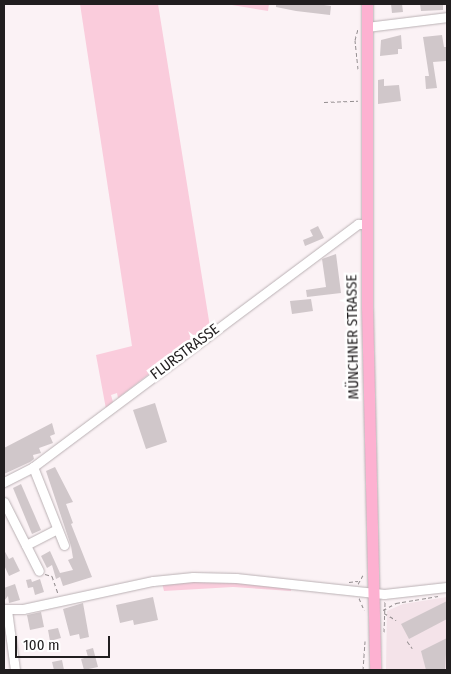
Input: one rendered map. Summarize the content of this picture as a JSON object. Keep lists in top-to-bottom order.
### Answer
{
  "streets": {
    "main road": ["MÜNCHNER STRASSE"],
    "street": ["FLURSTRASSE"]
  },
  "crossings": [
    ["MÜNCHNER STRASSE", "FLURSTRASSE"]
  ],
  "scale_bar": "100 m"
}
